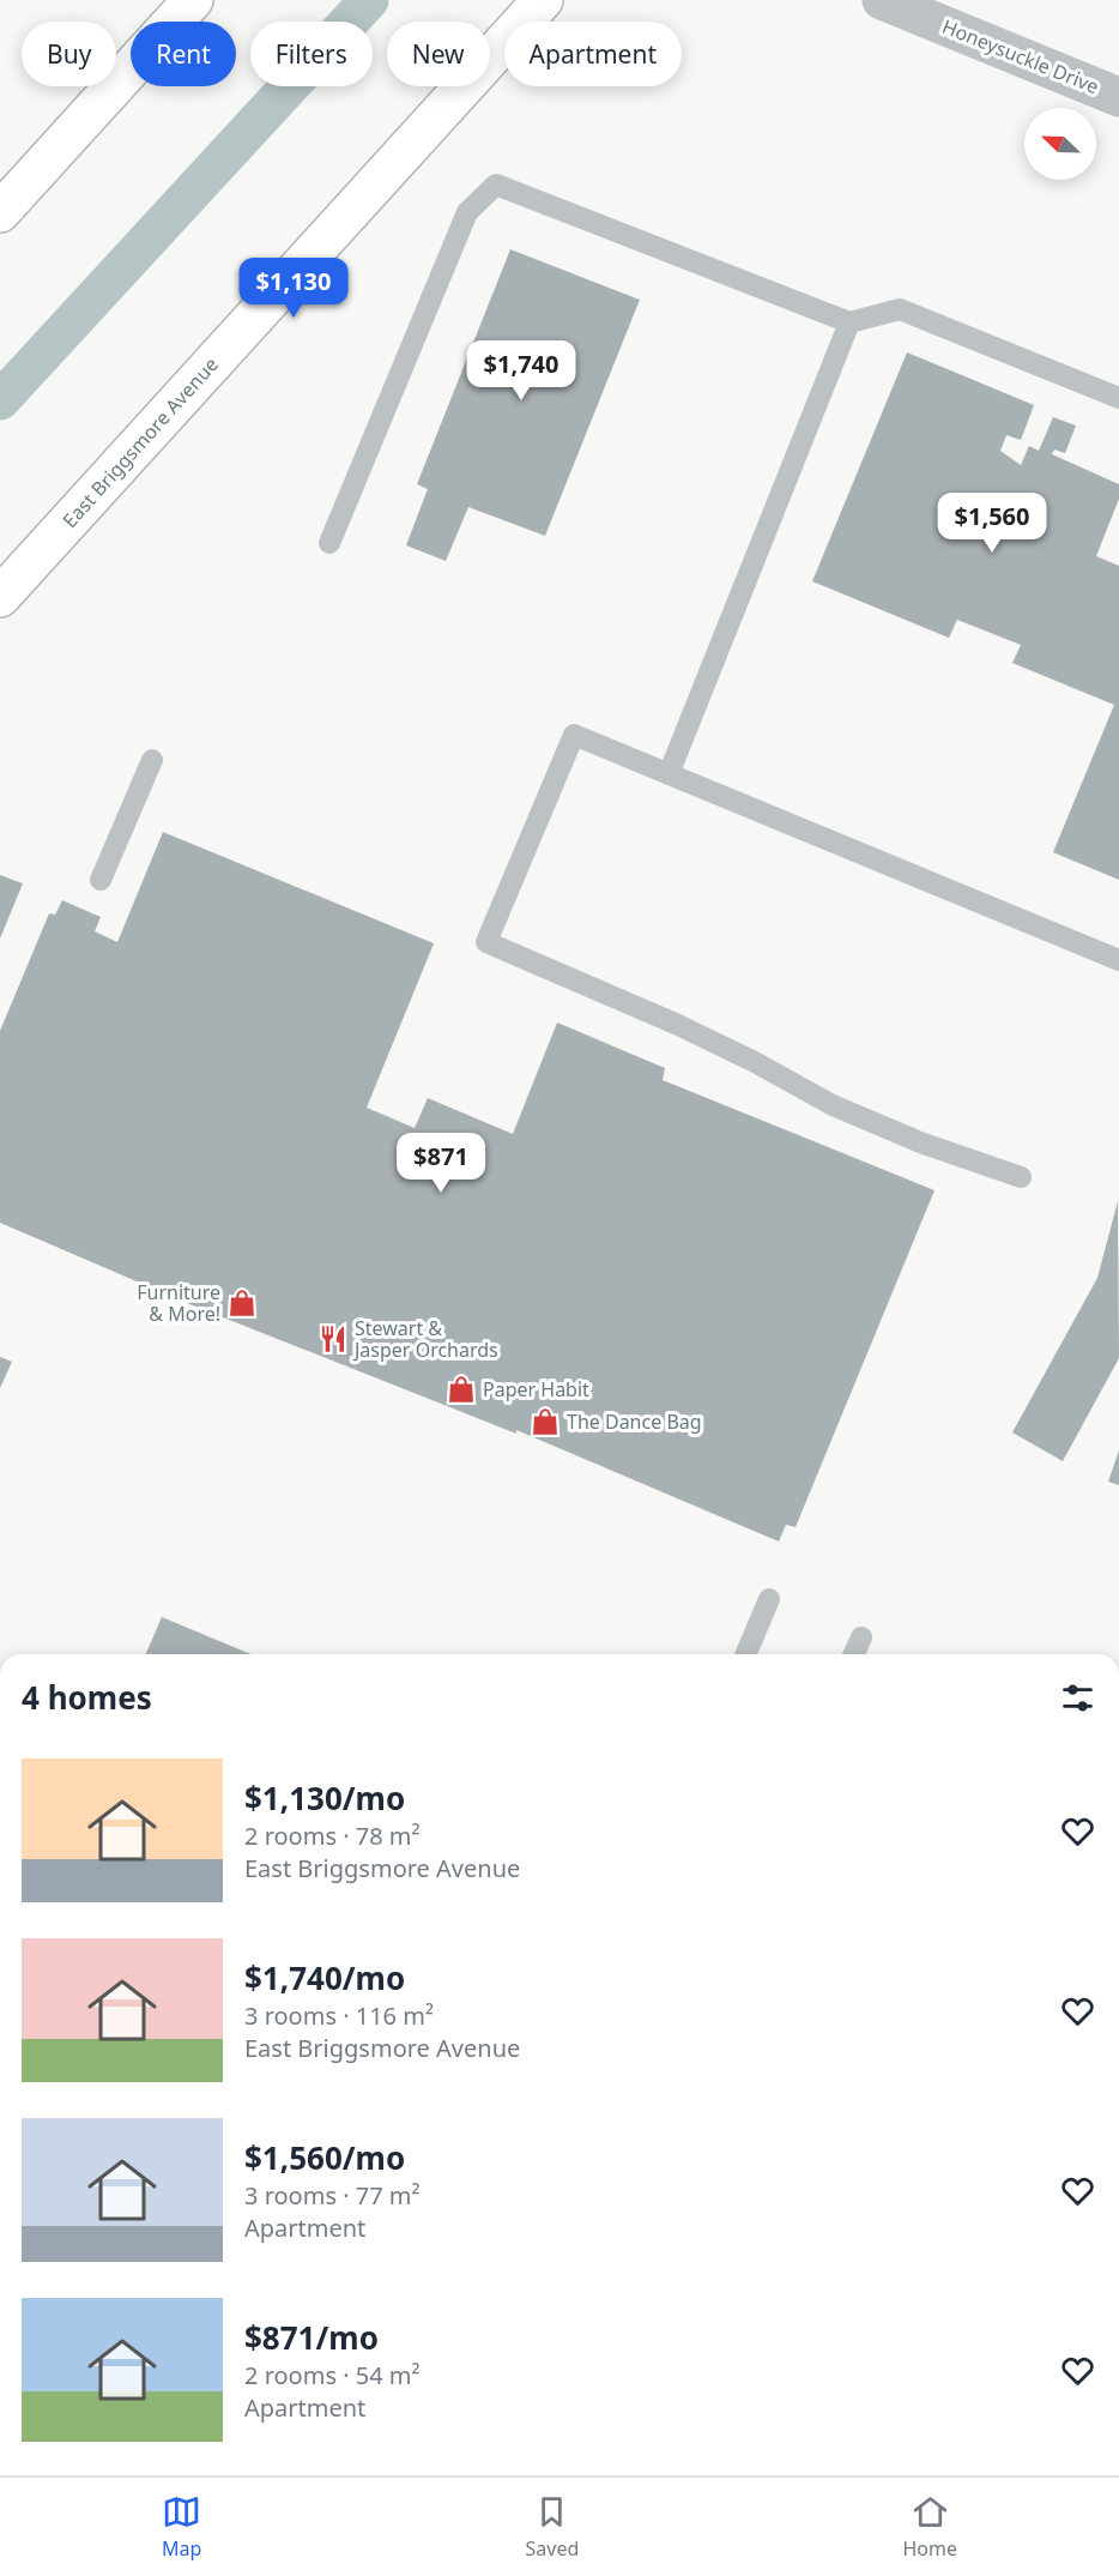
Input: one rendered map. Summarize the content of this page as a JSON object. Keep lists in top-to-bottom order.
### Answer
{
  "streets": {
    "main road": ["East Briggsmore Avenue"],
    "street": ["Honeysuckle Drive"]
  },
  "places": {
    "shop": ["Furniture & More!", "Paper Habit", "The Dance Bag"],
    "restaurant": ["Stewart & Jasper Orchards"]
  },
  "north": "top left",
  "page": {
    "chip": [
      "Buy",
      "Rent",
      "Filters",
      "New",
      "Apartment"
    ],
    "price": [
      "$1,130",
      "$1,740",
      "$1,560",
      "$871"
    ],
    "heading": "4 homes",
    "list": [
      {
        "name": "$1,130/mo",
        "note": "2 rooms · 78 m² · East Briggsmore Avenue"
      },
      {
        "name": "$1,740/mo",
        "note": "3 rooms · 116 m² · East Briggsmore Avenue"
      },
      {
        "name": "$1,560/mo",
        "note": "3 rooms · 77 m² · Apartment"
      },
      {
        "name": "$871/mo",
        "note": "2 rooms · 54 m² · Apartment"
      }
    ],
    "tabs": ["Map", "Saved", "Home"]
  }
}
